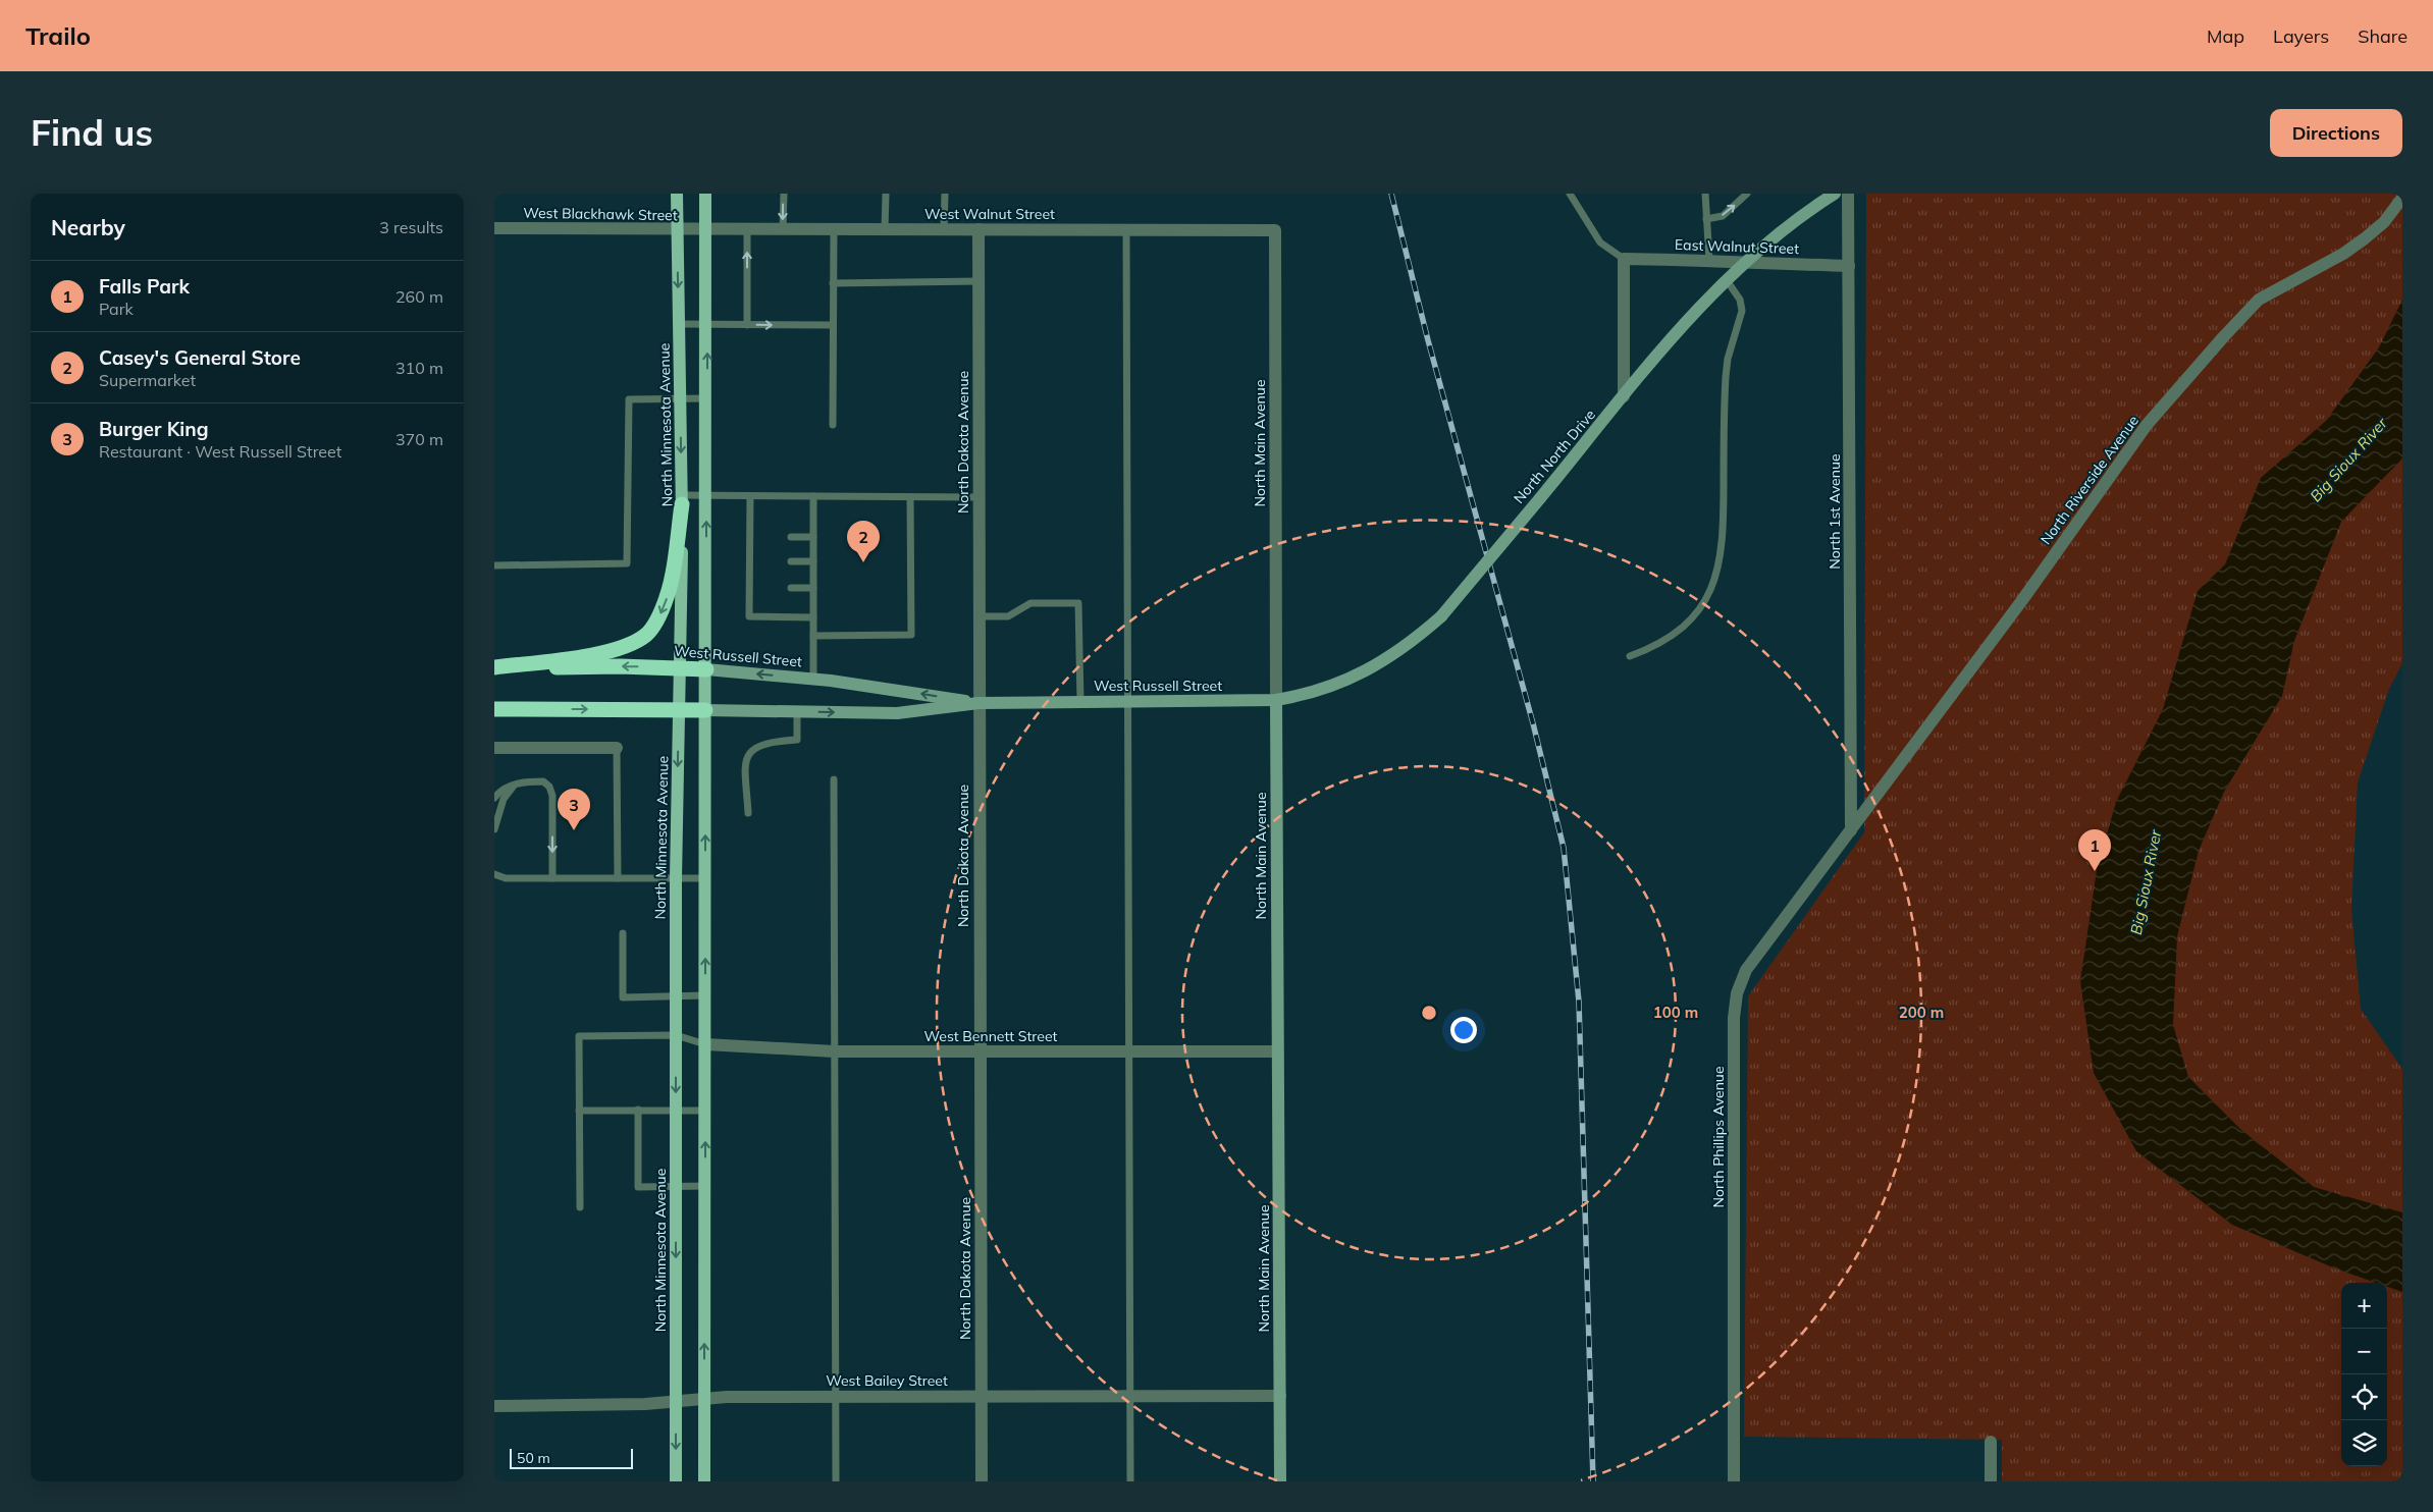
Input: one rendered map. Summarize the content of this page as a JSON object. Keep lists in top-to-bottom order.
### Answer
{
  "streets": {
    "highway": ["West Russell Street"],
    "main road": ["North Minnesota Avenue", "North Main Avenue", "North North Drive"],
    "street": [
      "West Blackhawk Street",
      "West Walnut Street",
      "East Walnut Street",
      "North Dakota Avenue",
      "North Riverside Avenue",
      "North 1st Avenue",
      "West Bennett Street",
      "North Phillips Avenue",
      "West Bailey Street"
    ]
  },
  "crossings": [
    ["West Blackhawk Street", "West Walnut Street"],
    ["West Blackhawk Street", "North Minnesota Avenue"],
    ["West Walnut Street", "North Dakota Avenue"],
    ["West Walnut Street", "North Main Avenue"],
    ["East Walnut Street", "North North Drive"],
    ["East Walnut Street", "North 1st Avenue"],
    ["North Minnesota Avenue", "West Russell Street"],
    ["North Minnesota Avenue", "West Bailey Street"],
    ["North Dakota Avenue", "West Russell Street"],
    ["North Dakota Avenue", "West Bennett Street"],
    ["North Dakota Avenue", "West Bailey Street"],
    ["North Main Avenue", "North North Drive"],
    ["North Main Avenue", "West Russell Street"],
    ["North Main Avenue", "West Bennett Street"],
    ["North Main Avenue", "West Bailey Street"],
    ["North North Drive", "West Russell Street"],
    ["North Riverside Avenue", "North 1st Avenue"],
    ["North Riverside Avenue", "North Phillips Avenue"],
    ["North 1st Avenue", "North Phillips Avenue"]
  ],
  "water": ["Big Sioux River"],
  "scale_bar": "50 m",
  "page": {
    "header": "Trailo",
    "nav": ["Map", "Layers", "Share"],
    "buttons": "Directions",
    "title": "Find us",
    "heading": ["Nearby", "3 results"],
    "list": [
      {
        "mark": "1",
        "name": "Falls Park",
        "note": "Park",
        "value": "260 m"
      },
      {
        "mark": "2",
        "name": "Casey's General Store",
        "note": "Supermarket",
        "value": "310 m"
      },
      {
        "mark": "3",
        "name": "Burger King",
        "note": "Restaurant · West Russell Street",
        "value": "370 m"
      }
    ],
    "pins": ["2", "3", "1"],
    "map_buttons": ["+", "−"],
    "scale": "50 m"
  },
  "rings": ["100 m", "200 m"]
}
